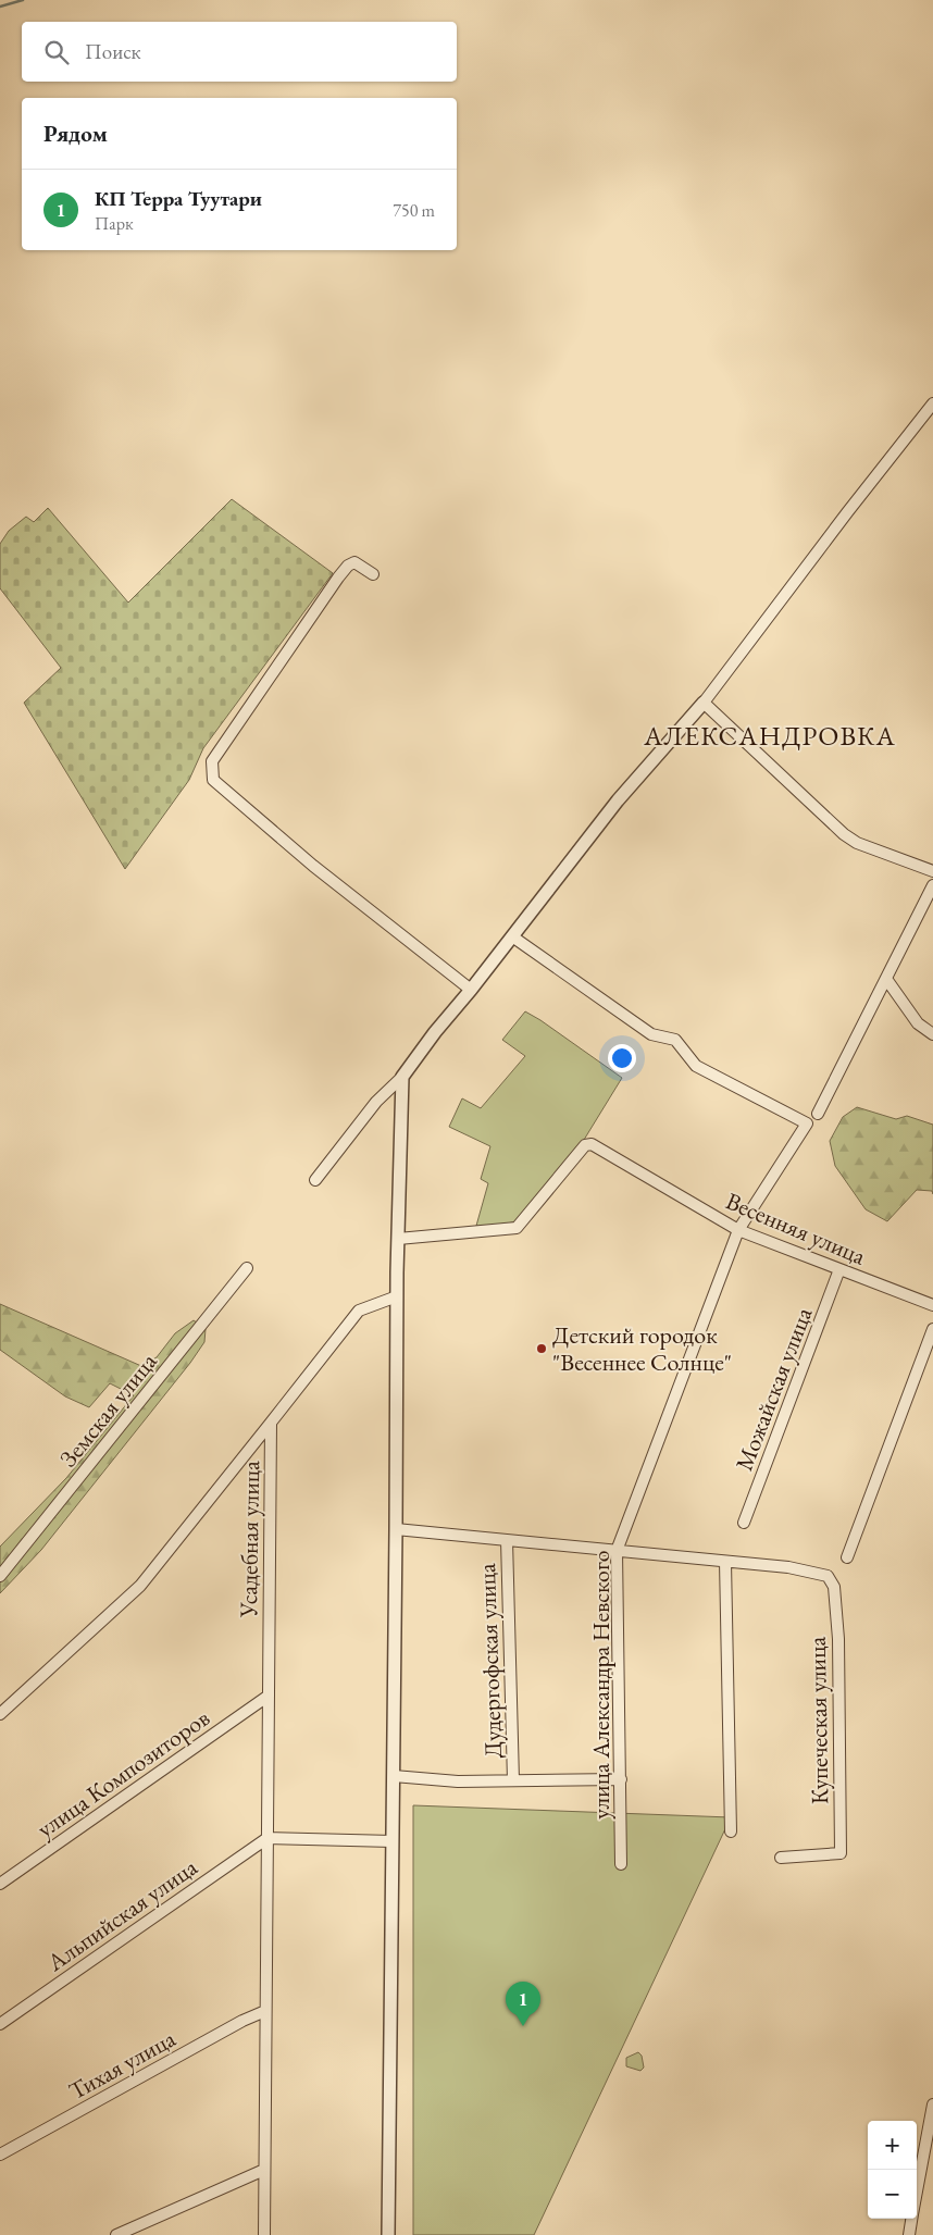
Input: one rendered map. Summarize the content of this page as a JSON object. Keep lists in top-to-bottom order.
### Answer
{
  "streets": {
    "street": [
      "Весенняя улица",
      "Можайская улица",
      "Земская улица",
      "Усадебная улица",
      "Дудергофская улица",
      "улица Александра Невского",
      "Купеческая улица",
      "улица Композиторов",
      "Альпийская улица",
      "Тихая улица"
    ]
  },
  "crossings": [
    ["Весенняя улица", "Можайская улица"],
    ["Весенняя улица", "улица Александра Невского"],
    ["Усадебная улица", "улица Композиторов"],
    ["Усадебная улица", "Альпийская улица"],
    ["Усадебная улица", "Тихая улица"]
  ],
  "districts": ["АЛЕКСАНДРОВКА"],
  "places": ["Детский городок \"Весеннее Солнце\""],
  "page": {
    "search": "Поиск",
    "heading": "Рядом",
    "list": [
      {
        "mark": "1",
        "name": "КП Терра Туутари",
        "note": "Парк",
        "value": "750 m"
      }
    ],
    "pins": "1",
    "map_buttons": ["+", "−"]
  }
}
